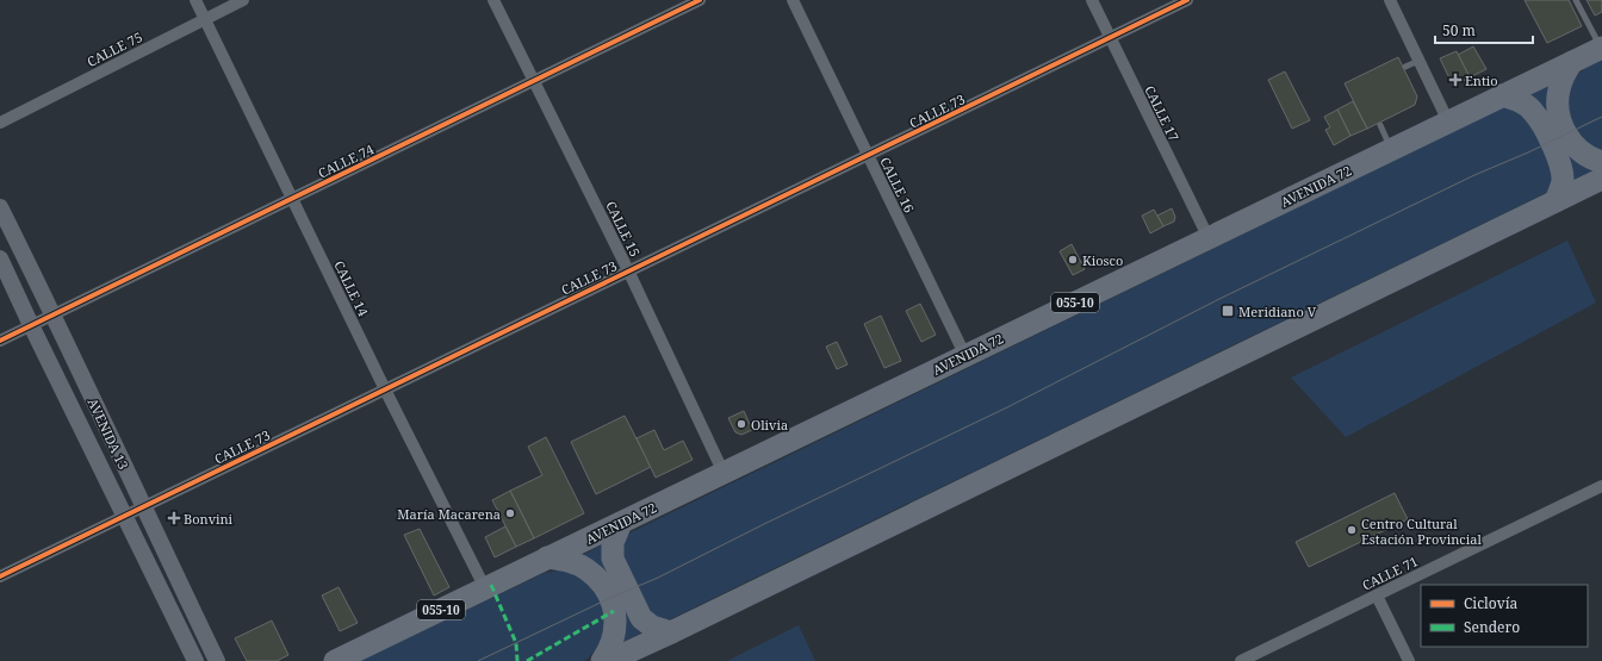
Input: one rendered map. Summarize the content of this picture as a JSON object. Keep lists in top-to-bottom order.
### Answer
{
  "streets": {
    "highway": ["AVENIDA 72", "055-10"],
    "street": [
      "CALLE 75",
      "CALLE 73",
      "CALLE 17",
      "CALLE 74",
      "CALLE 16",
      "CALLE 15",
      "CALLE 14",
      "AVENIDA 13",
      "CALLE 71"
    ]
  },
  "crossings": [
    ["CALLE 75", "CALLE 14"],
    ["CALLE 73", "CALLE 17"],
    ["CALLE 73", "CALLE 16"],
    ["CALLE 73", "CALLE 15"],
    ["CALLE 73", "CALLE 14"],
    ["CALLE 73", "AVENIDA 13"],
    ["CALLE 17", "AVENIDA 72"],
    ["CALLE 74", "CALLE 15"],
    ["CALLE 74", "CALLE 14"],
    ["CALLE 74", "AVENIDA 13"],
    ["CALLE 16", "AVENIDA 72"],
    ["AVENIDA 72", "CALLE 15"],
    ["AVENIDA 72", "CALLE 14"]
  ],
  "places": {
    "health": ["Entio", "Bonvini"],
    "other": [
      "Kiosco",
      "Olivia",
      "María Macarena",
      "Centro Cultural Estación Provincial"
    ],
    "transit": ["Meridiano V"]
  },
  "legend": ["Ciclovía", "Sendero"],
  "scale_bar": "50 m"
}
